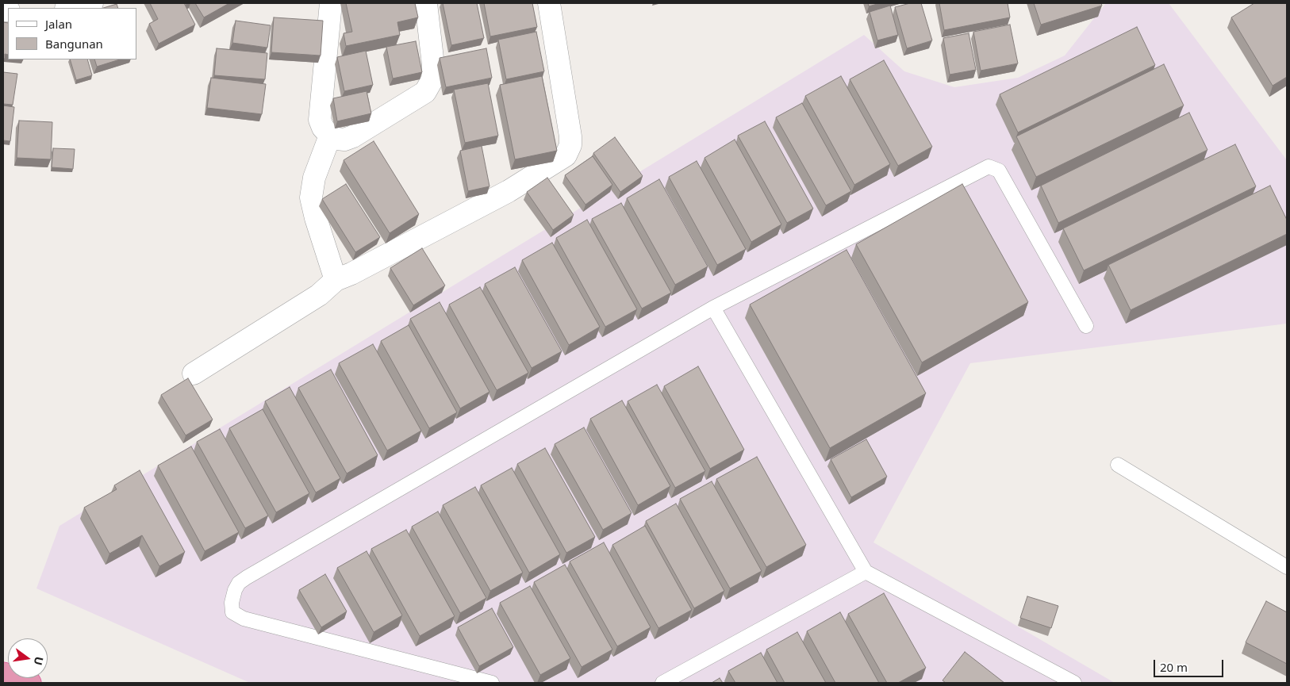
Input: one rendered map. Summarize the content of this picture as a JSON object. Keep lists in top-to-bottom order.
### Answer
{
  "legend": ["Jalan", "Bangunan"],
  "scale_bar": "20 m",
  "north": "right"
}
